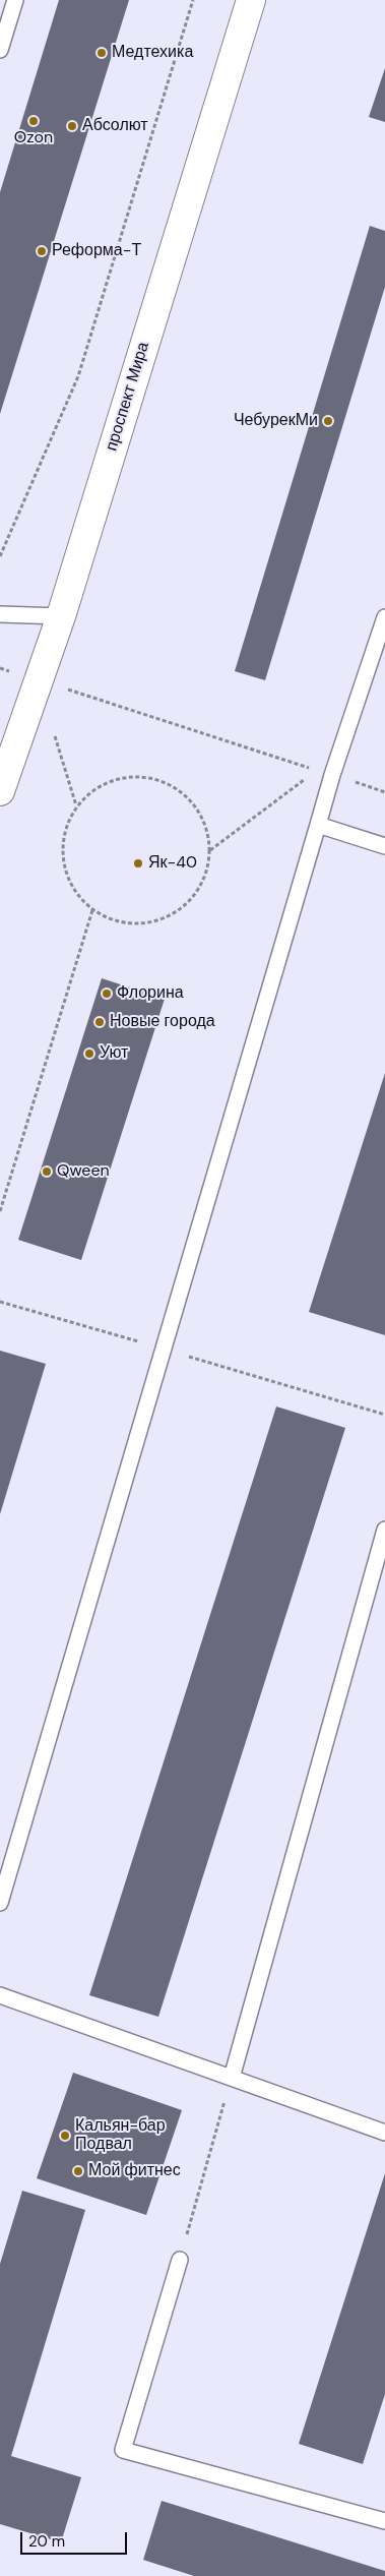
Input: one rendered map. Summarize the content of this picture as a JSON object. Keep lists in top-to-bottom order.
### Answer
{
  "streets": {
    "street": ["проспект Мира"]
  },
  "places": [
    "Медтехика",
    "Ozon",
    "Абсолют",
    "Реформа-Т",
    "ЧебурекМи",
    "Як-40",
    "Флорина",
    "Новые города",
    "Уют",
    "Qween",
    "Кальян-бар Подвал",
    "Мой фитнес"
  ],
  "scale_bar": "20 m"
}
